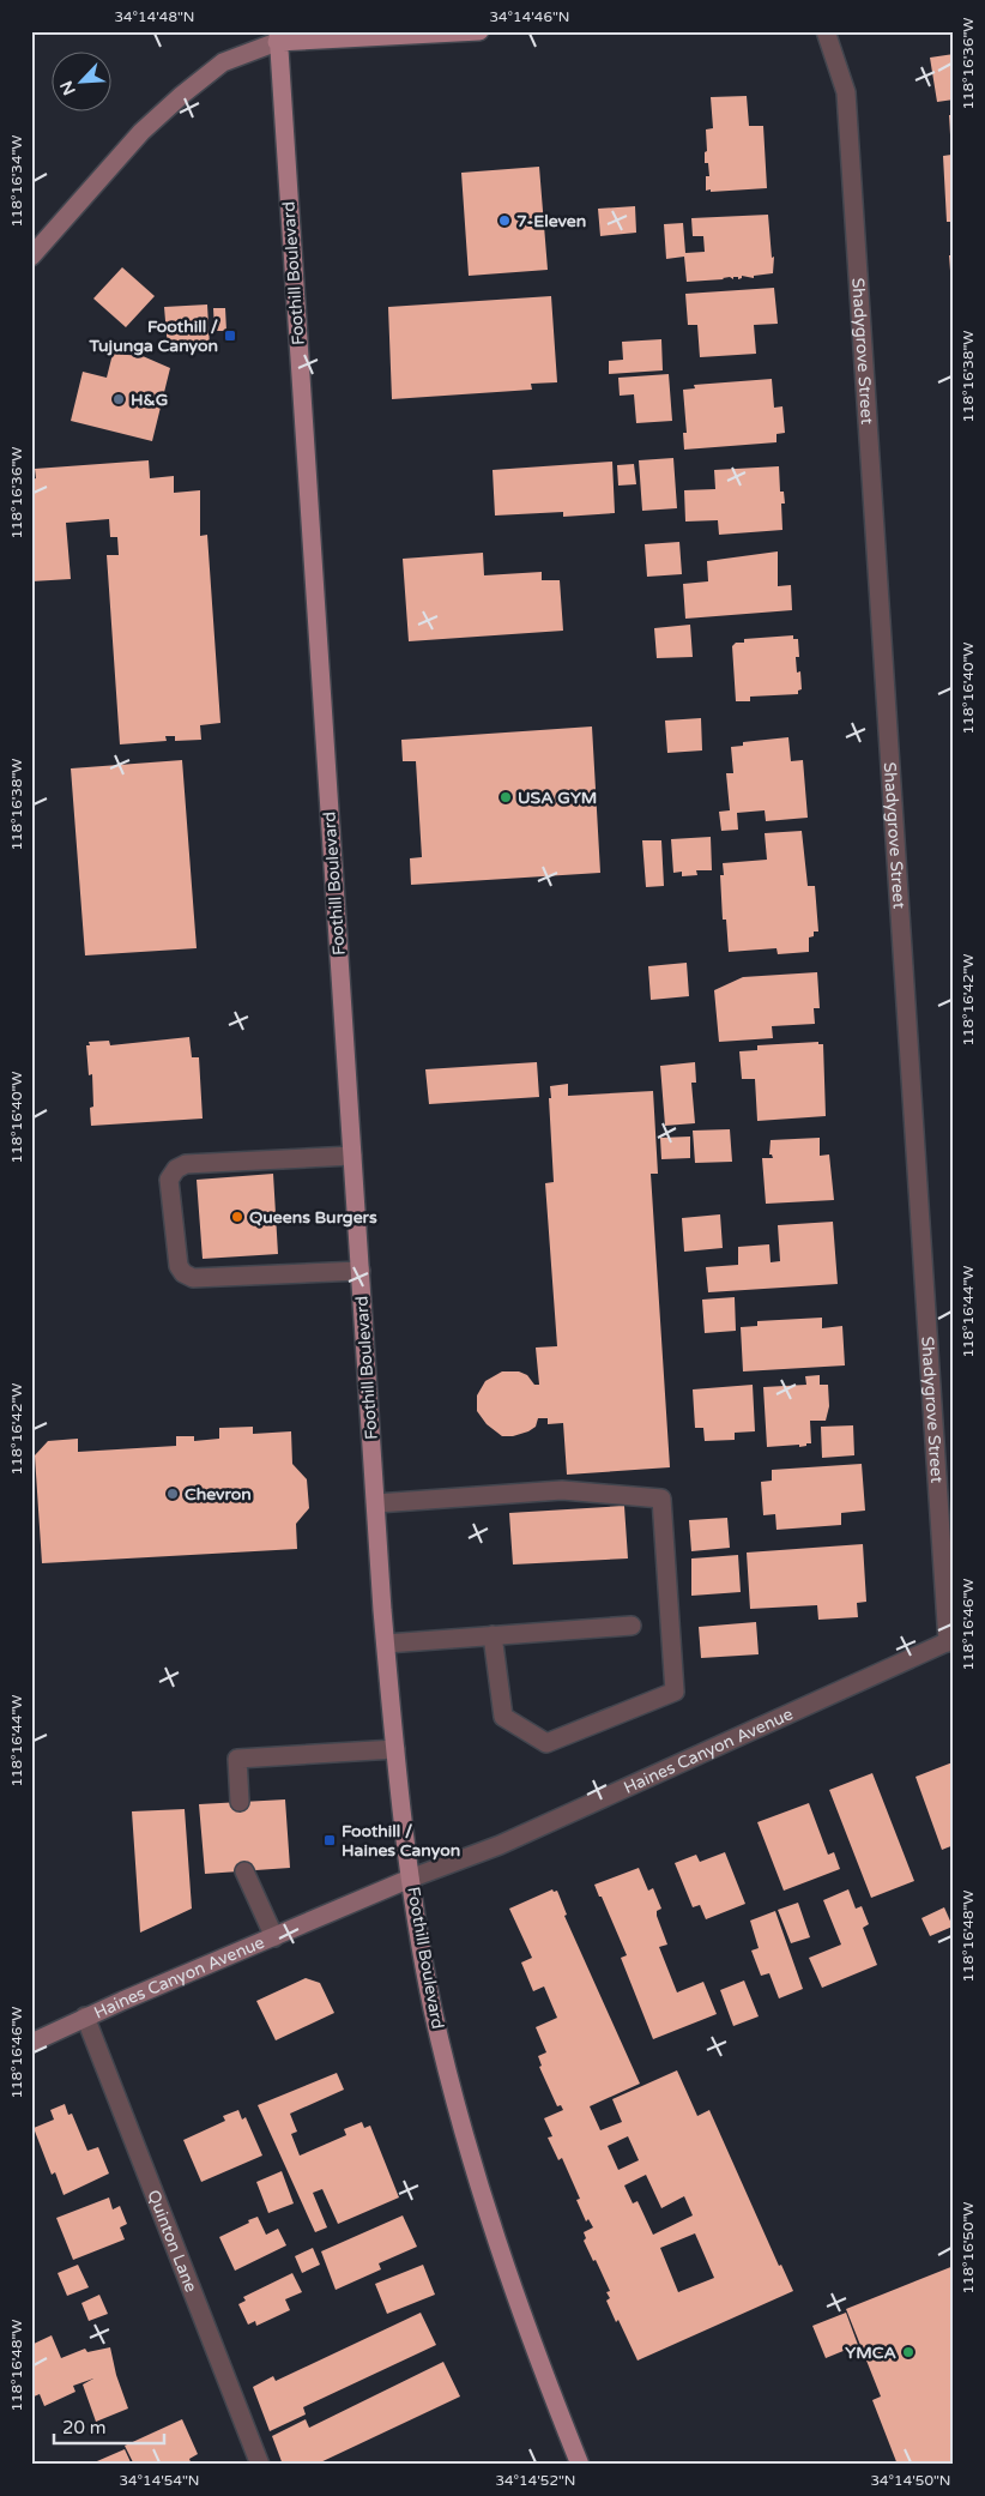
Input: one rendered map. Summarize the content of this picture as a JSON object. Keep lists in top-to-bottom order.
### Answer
{
  "streets": {
    "main road": ["Foothill Boulevard"],
    "street": ["Shadygrove Street", "Haines Canyon Avenue", "Quinton Lane"]
  },
  "crossings": [
    ["Foothill Boulevard", "Haines Canyon Avenue"],
    ["Shadygrove Street", "Haines Canyon Avenue"],
    ["Haines Canyon Avenue", "Quinton Lane"]
  ],
  "places": {
    "other": [
      "7-Eleven",
      "H&G",
      "USA GYM",
      "Queens Burgers",
      "Chevron",
      "YMCA"
    ],
    "transit": ["Foothill / Tujunga Canyon", "Foothill / Haines Canyon"]
  },
  "scale_bar": "20 m",
  "north": "bottom left",
  "coordinates": [
    "34°14'48\"N",
    "34°14'46\"N",
    "118°16'36\"W",
    "118°16'34\"W",
    "118°16'38\"W",
    "118°16'40\"W",
    "118°16'42\"W",
    "118°16'44\"W",
    "118°16'46\"W",
    "118°16'48\"W",
    "118°16'50\"W",
    "34°14'54\"N",
    "34°14'52\"N",
    "34°14'50\"N"
  ]
}
